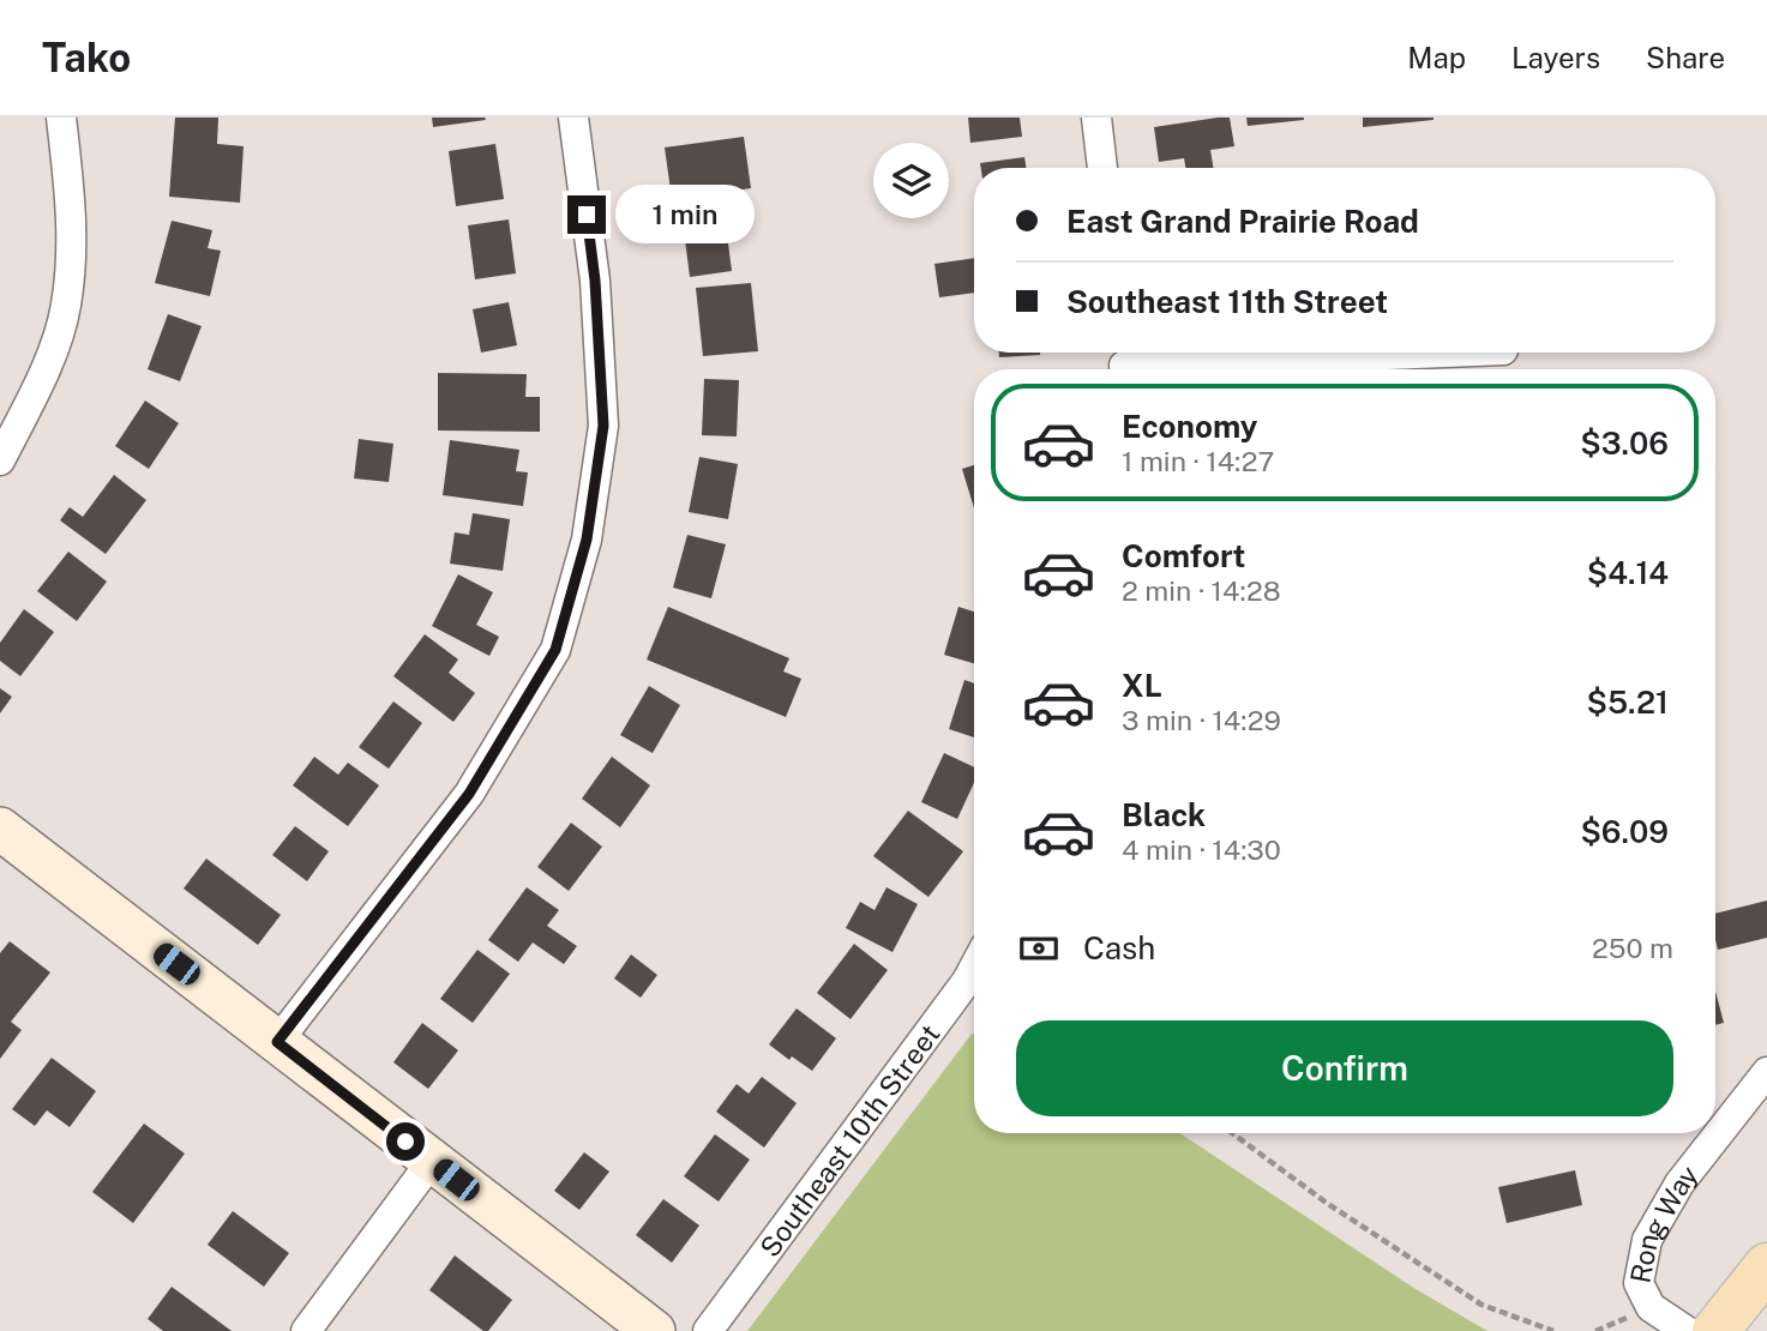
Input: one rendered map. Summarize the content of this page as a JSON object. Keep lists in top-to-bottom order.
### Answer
{
  "streets": {
    "street": ["Southeast 10th Street", "Rong Way"]
  },
  "page": {
    "header": "Tako",
    "nav": ["Map", "Layers", "Share"],
    "banner": ["East Grand Prairie Road", "Southeast 11th Street"],
    "bubble": "1 min",
    "list": [
      {
        "name": "Economy",
        "note": "1 min · 14:27",
        "value": "$3.06"
      },
      {
        "name": "Comfort",
        "note": "2 min · 14:28",
        "value": "$4.14"
      },
      {
        "name": "XL",
        "note": "3 min · 14:29",
        "value": "$5.21"
      },
      {
        "name": "Black",
        "note": "4 min · 14:30",
        "value": "$6.09"
      }
    ],
    "pay": ["Cash", "250 m"],
    "buttons": "Confirm"
  }
}
